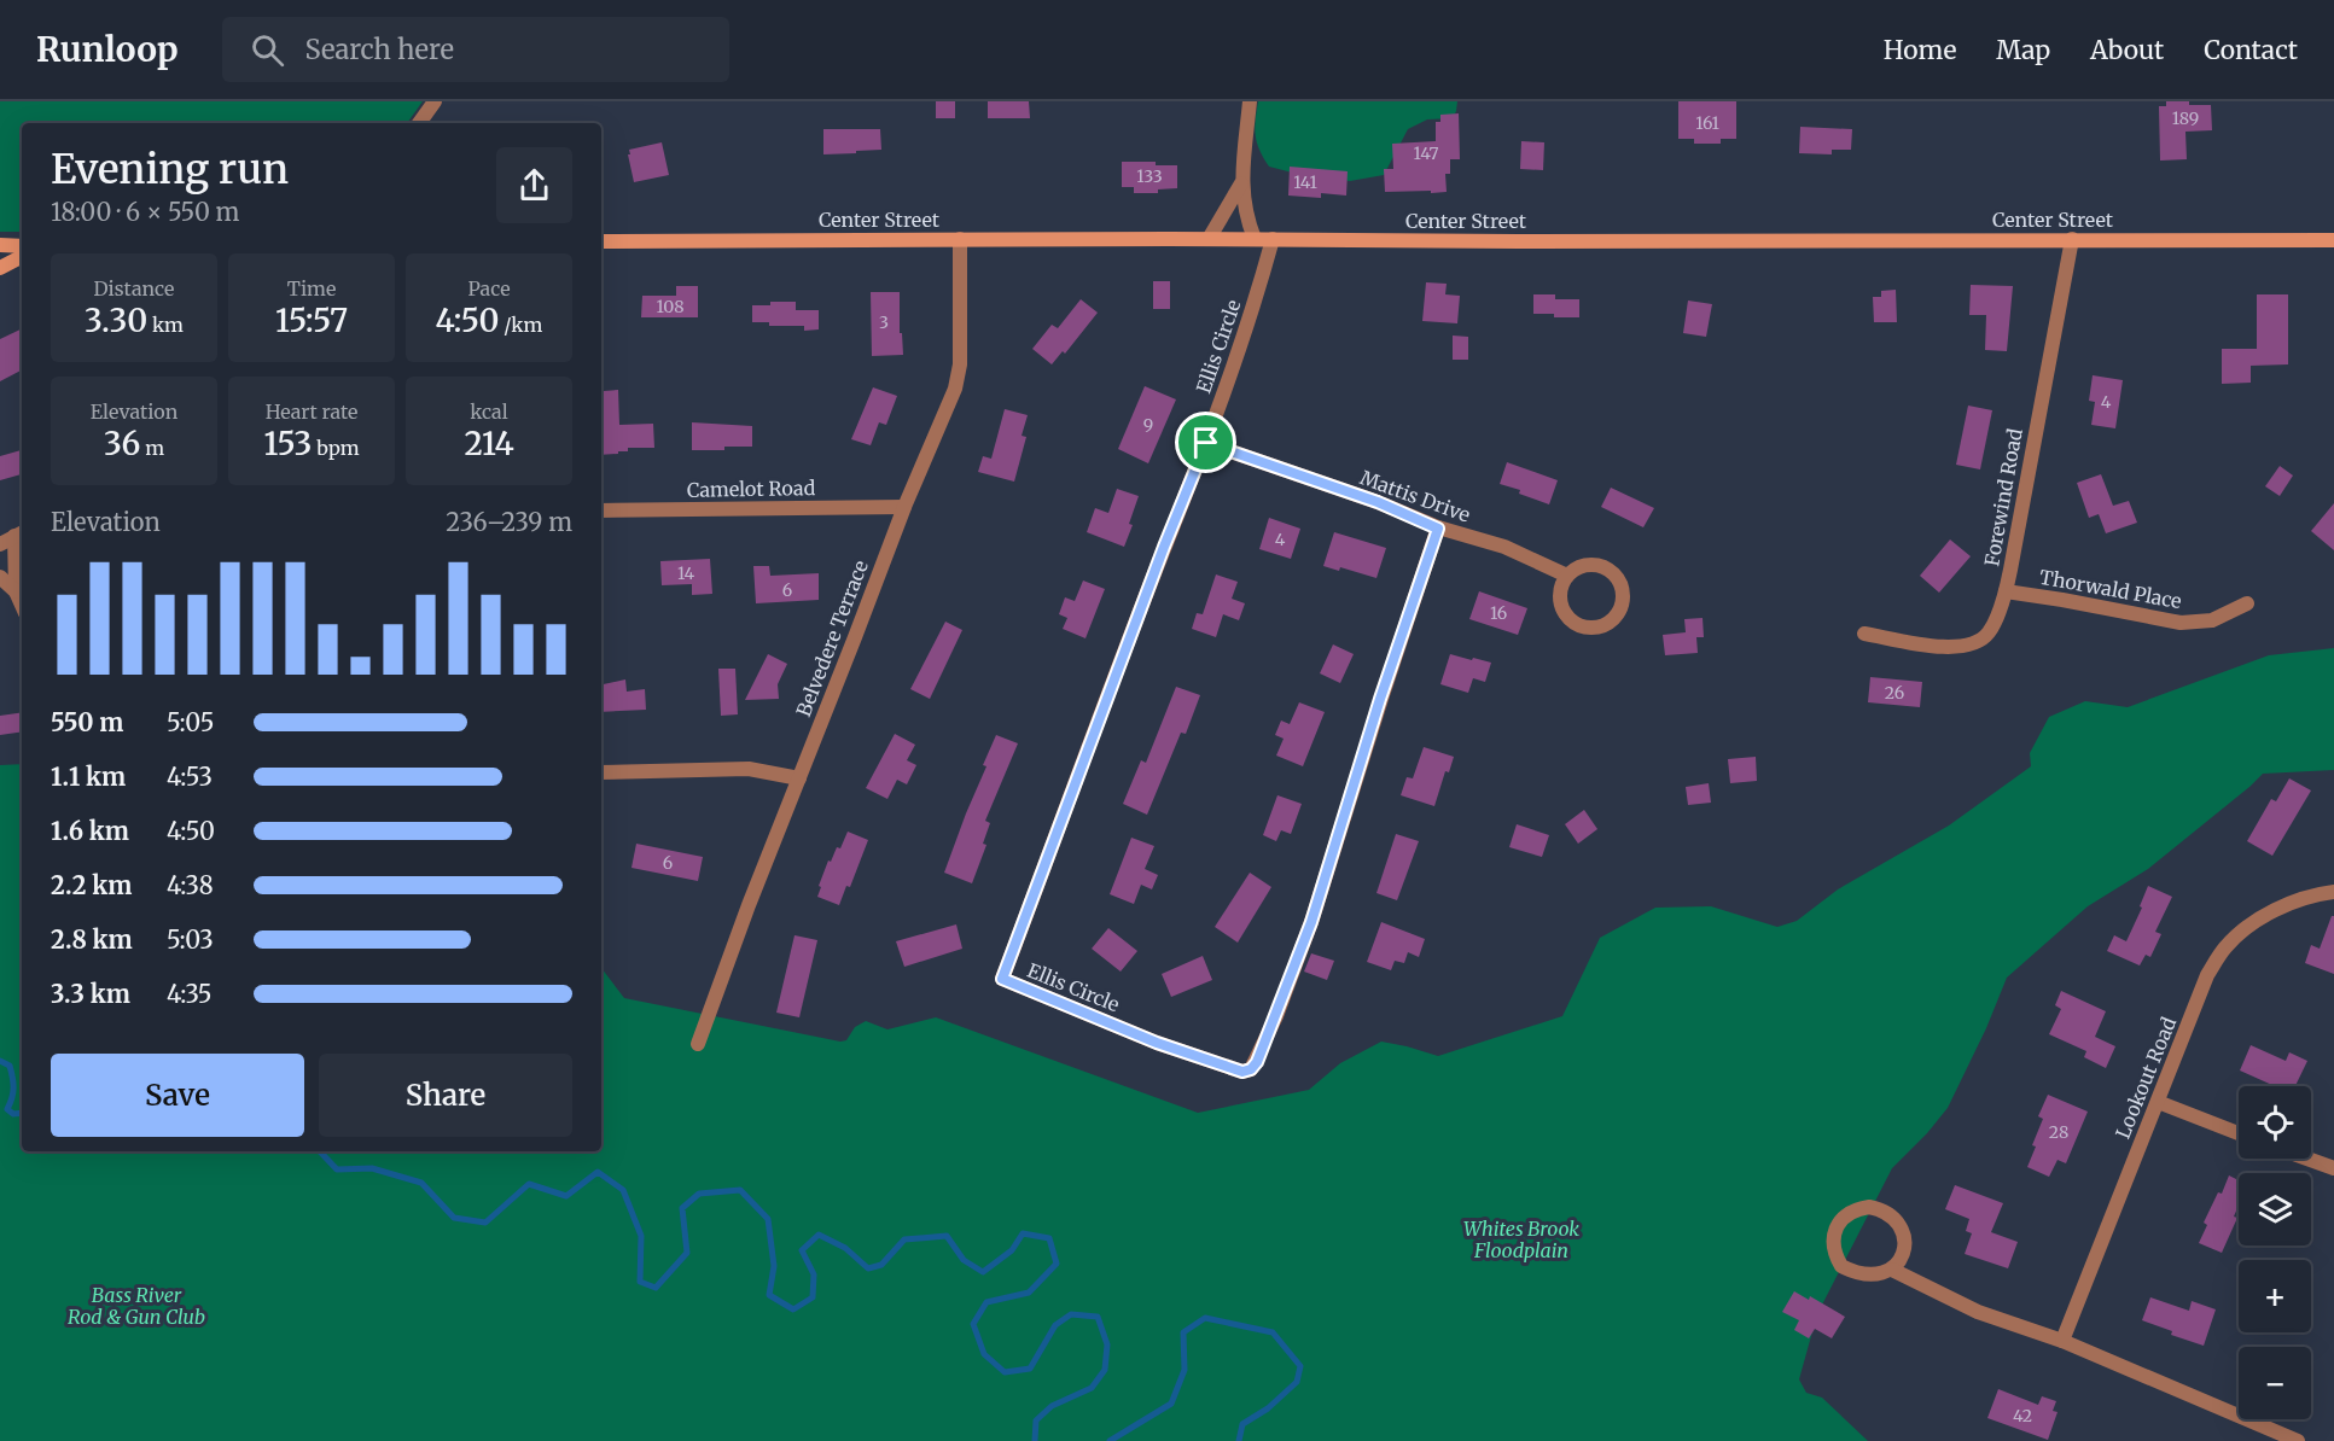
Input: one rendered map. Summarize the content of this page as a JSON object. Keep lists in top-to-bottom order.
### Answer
{
  "streets": {
    "street": [
      "Center Street",
      "Ellis Circle",
      "Camelot Road",
      "Mattis Drive",
      "Forewind Road",
      "Thorwald Place",
      "Belvedere Terrace",
      "Lookout Road"
    ]
  },
  "crossings": [
    ["Center Street", "Ellis Circle"],
    ["Center Street", "Forewind Road"],
    ["Center Street", "Belvedere Terrace"],
    ["Ellis Circle", "Mattis Drive"],
    ["Camelot Road", "Belvedere Terrace"],
    ["Forewind Road", "Thorwald Place"]
  ],
  "parks": ["Whites Brook Floodplain", "Bass River Rod & Gun Club"],
  "house_numbers": [
    "189",
    "161",
    "147",
    "133",
    "141",
    "108",
    "3",
    "4",
    "9",
    "4",
    "14",
    "6",
    "16",
    "26",
    "6",
    "28",
    "42"
  ],
  "page": {
    "header": "Runloop",
    "search": "Search here",
    "nav": [
      "Home",
      "Map",
      "About",
      "Contact"
    ],
    "heading": ["Evening run", "18:00 · 6 × 550 m"],
    "stats": [
      ["Distance", "3.30 km"],
      ["Time", "15:57"],
      ["Pace", "4:50 /km"],
      ["Elevation", "36 m"],
      ["Heart rate", "153 bpm"],
      ["kcal", "214"]
    ],
    "chart": ["Elevation", "236–239 m"],
    "list": [
      {
        "name": "550 m",
        "note": "5:05"
      },
      {
        "name": "1.1 km",
        "note": "4:53"
      },
      {
        "name": "1.6 km",
        "note": "4:50"
      },
      {
        "name": "2.2 km",
        "note": "4:38"
      },
      {
        "name": "2.8 km",
        "note": "5:03"
      },
      {
        "name": "3.3 km",
        "note": "4:35"
      }
    ],
    "buttons": ["Save", "Share"],
    "map_buttons": ["+", "−"]
  }
}
